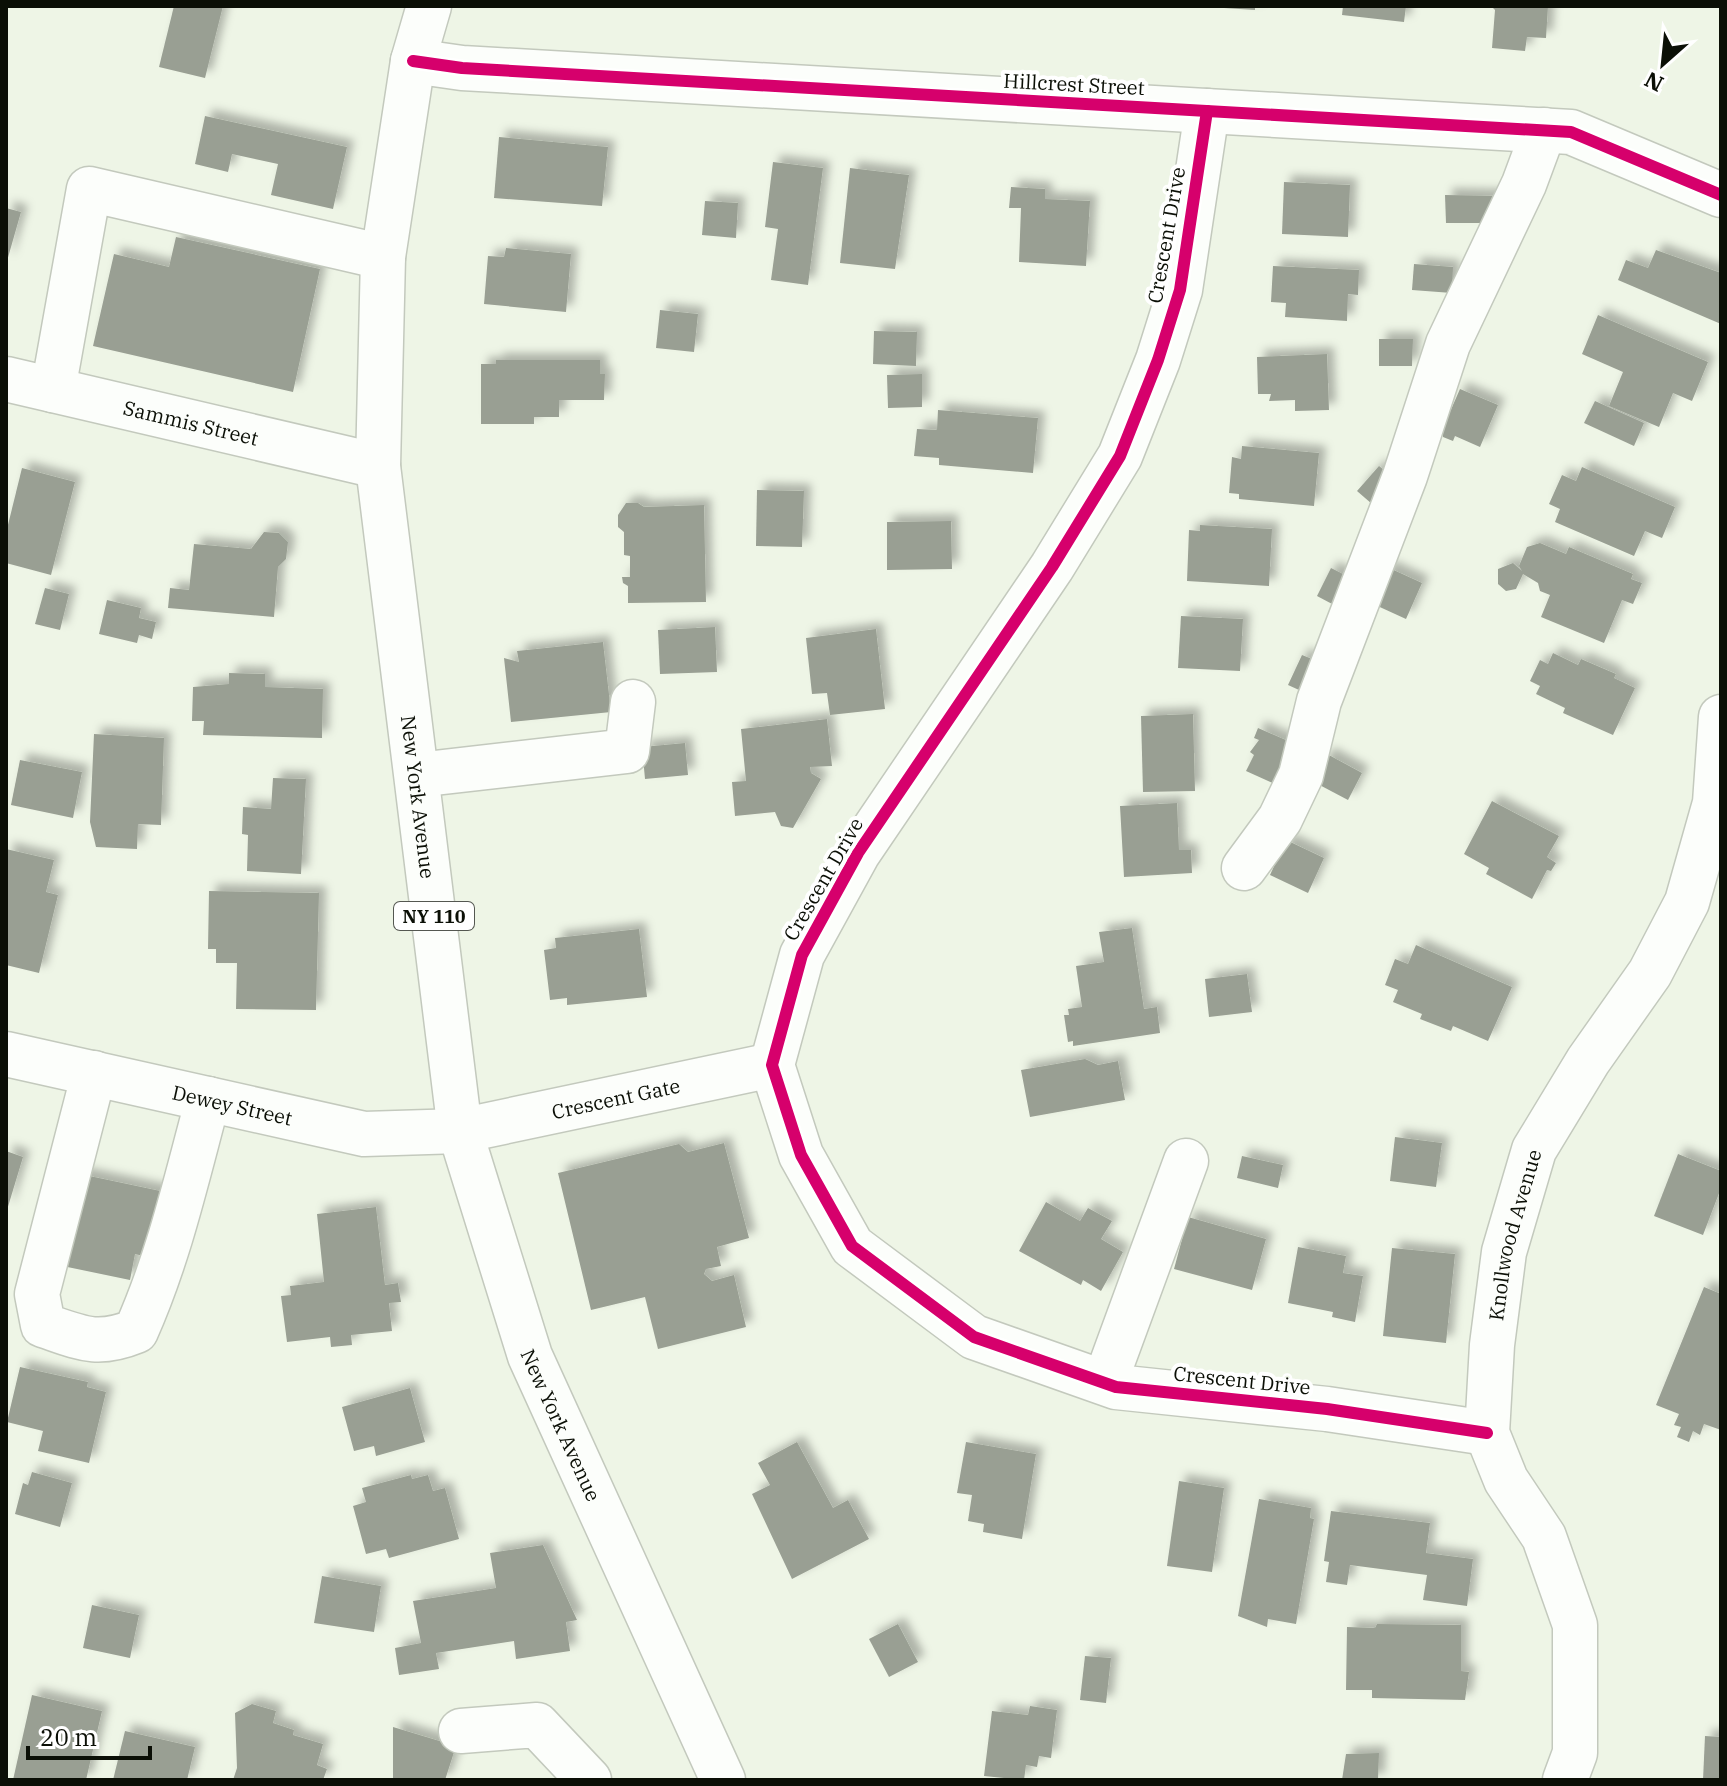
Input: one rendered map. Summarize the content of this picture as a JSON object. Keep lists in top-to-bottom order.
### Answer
{
  "streets": {
    "street": [
      "Hillcrest Street",
      "Crescent Drive",
      "Sammis Street",
      "New York Avenue",
      "NY 110",
      "Crescent Gate",
      "Dewey Street",
      "Knollwood Avenue"
    ]
  },
  "crossings": [
    ["Hillcrest Street", "Crescent Drive"],
    ["Hillcrest Street", "New York Avenue"],
    ["Crescent Drive", "Crescent Gate"],
    ["Crescent Drive", "Knollwood Avenue"],
    ["Sammis Street", "New York Avenue"],
    ["New York Avenue", "Crescent Gate"],
    ["New York Avenue", "Dewey Street"],
    ["Crescent Gate", "Dewey Street"]
  ],
  "scale_bar": "20 m",
  "north": "bottom left"
}
